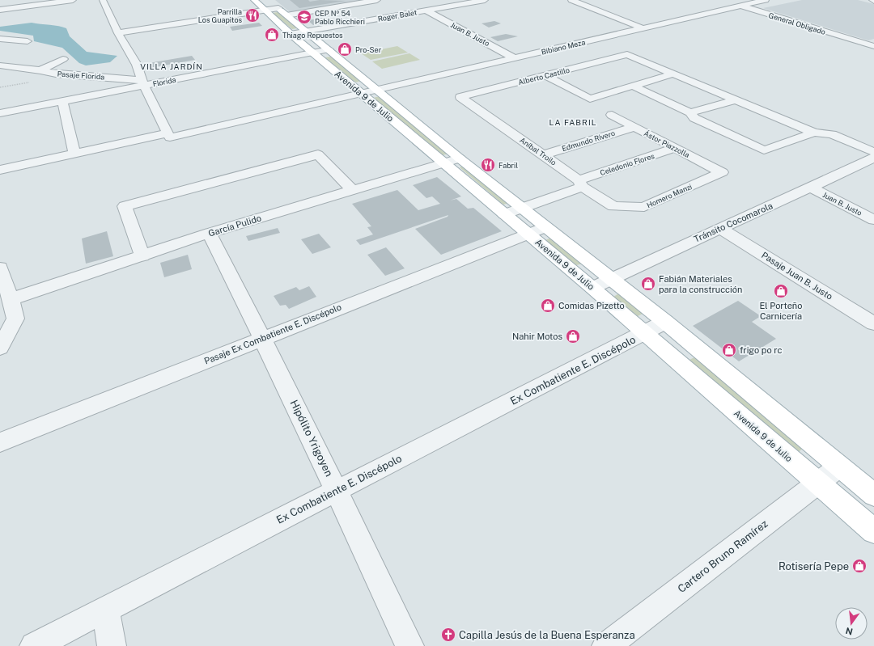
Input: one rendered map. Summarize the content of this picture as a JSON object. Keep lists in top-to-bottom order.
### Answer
{
  "streets": {
    "main road": ["Avenida 9 de Julio"],
    "street": [
      "Roger Balet",
      "General Obligado",
      "Juan B. Justo",
      "Bibiano Meza",
      "Pasaje Florida",
      "Alberto Castillo",
      "Florida",
      "Edmundo Rivero",
      "Ástor Piazzolla",
      "Aníbal Troilo",
      "Celedonio Flores",
      "Homero Manzi",
      "Tránsito Cocomarola",
      "García Pulido",
      "Pasaje Juan B. Justo",
      "Pasaje Ex Combatiente E. Discépolo",
      "Ex Combatiente E. Discépolo",
      "Hipólito Yrigoyen",
      "Cartero Bruno Ramírez"
    ]
  },
  "crossings": [
    ["Roger Balet", "Juan B. Justo"],
    ["Roger Balet", "Avenida 9 de Julio"],
    ["General Obligado", "Bibiano Meza"],
    ["Juan B. Justo", "Bibiano Meza"],
    ["Juan B. Justo", "Tránsito Cocomarola"],
    ["Bibiano Meza", "Avenida 9 de Julio"],
    ["Pasaje Florida", "Florida"],
    ["Alberto Castillo", "Aníbal Troilo"],
    ["Florida", "Avenida 9 de Julio"],
    ["Avenida 9 de Julio", "Celedonio Flores"],
    ["Avenida 9 de Julio", "Tránsito Cocomarola"],
    ["Avenida 9 de Julio", "García Pulido"],
    ["Avenida 9 de Julio", "Pasaje Ex Combatiente E. Discépolo"],
    ["Avenida 9 de Julio", "Ex Combatiente E. Discépolo"],
    ["Avenida 9 de Julio", "Cartero Bruno Ramírez"],
    ["Edmundo Rivero", "Ástor Piazzolla"],
    ["Edmundo Rivero", "Aníbal Troilo"],
    ["Ástor Piazzolla", "Celedonio Flores"],
    ["Ástor Piazzolla", "Homero Manzi"],
    ["Aníbal Troilo", "Celedonio Flores"],
    ["Aníbal Troilo", "Homero Manzi"],
    ["Tránsito Cocomarola", "Pasaje Juan B. Justo"],
    ["García Pulido", "Hipólito Yrigoyen"],
    ["Pasaje Ex Combatiente E. Discépolo", "Hipólito Yrigoyen"],
    ["Ex Combatiente E. Discépolo", "Hipólito Yrigoyen"]
  ],
  "districts": ["VILLA JARDÍN", "LA FABRIL"],
  "places": {
    "restaurant": ["Parrilla Los Guapitos", "Fabril"],
    "school or university": ["CEP Nº 54 Pablo Ricchieri"],
    "shop": [
      "Thiago Repuestos",
      "Pro-Ser",
      "Fabián Materiales para la construcción",
      "El Porteño Carnicería",
      "Comidas Pizetto",
      "Nahir Motos",
      "frigo po rc",
      "Rotisería Pepe"
    ],
    "church": ["Capilla Jesús de la Buena Esperanza"]
  },
  "north": "bottom"
}
